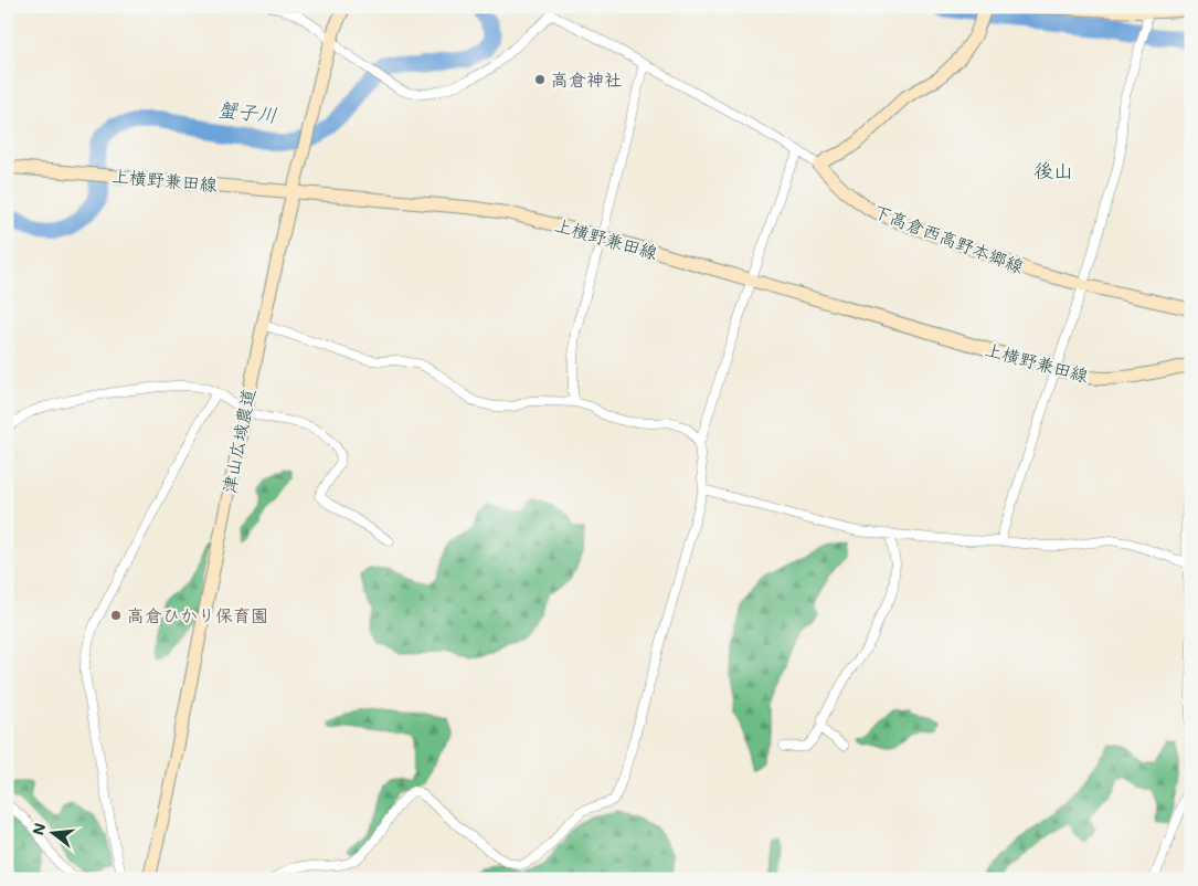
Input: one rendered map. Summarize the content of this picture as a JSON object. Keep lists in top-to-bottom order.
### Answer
{
  "streets": {
    "main road": ["上横野兼田線", "下高倉西高野本郷線", "津山広域農道"]
  },
  "crossings": [
    ["上横野兼田線", "津山広域農道"]
  ],
  "districts": ["後山"],
  "water": ["蟹子川"],
  "places": ["高倉神社", "高倉ひかり保育園"],
  "north": "left"
}
